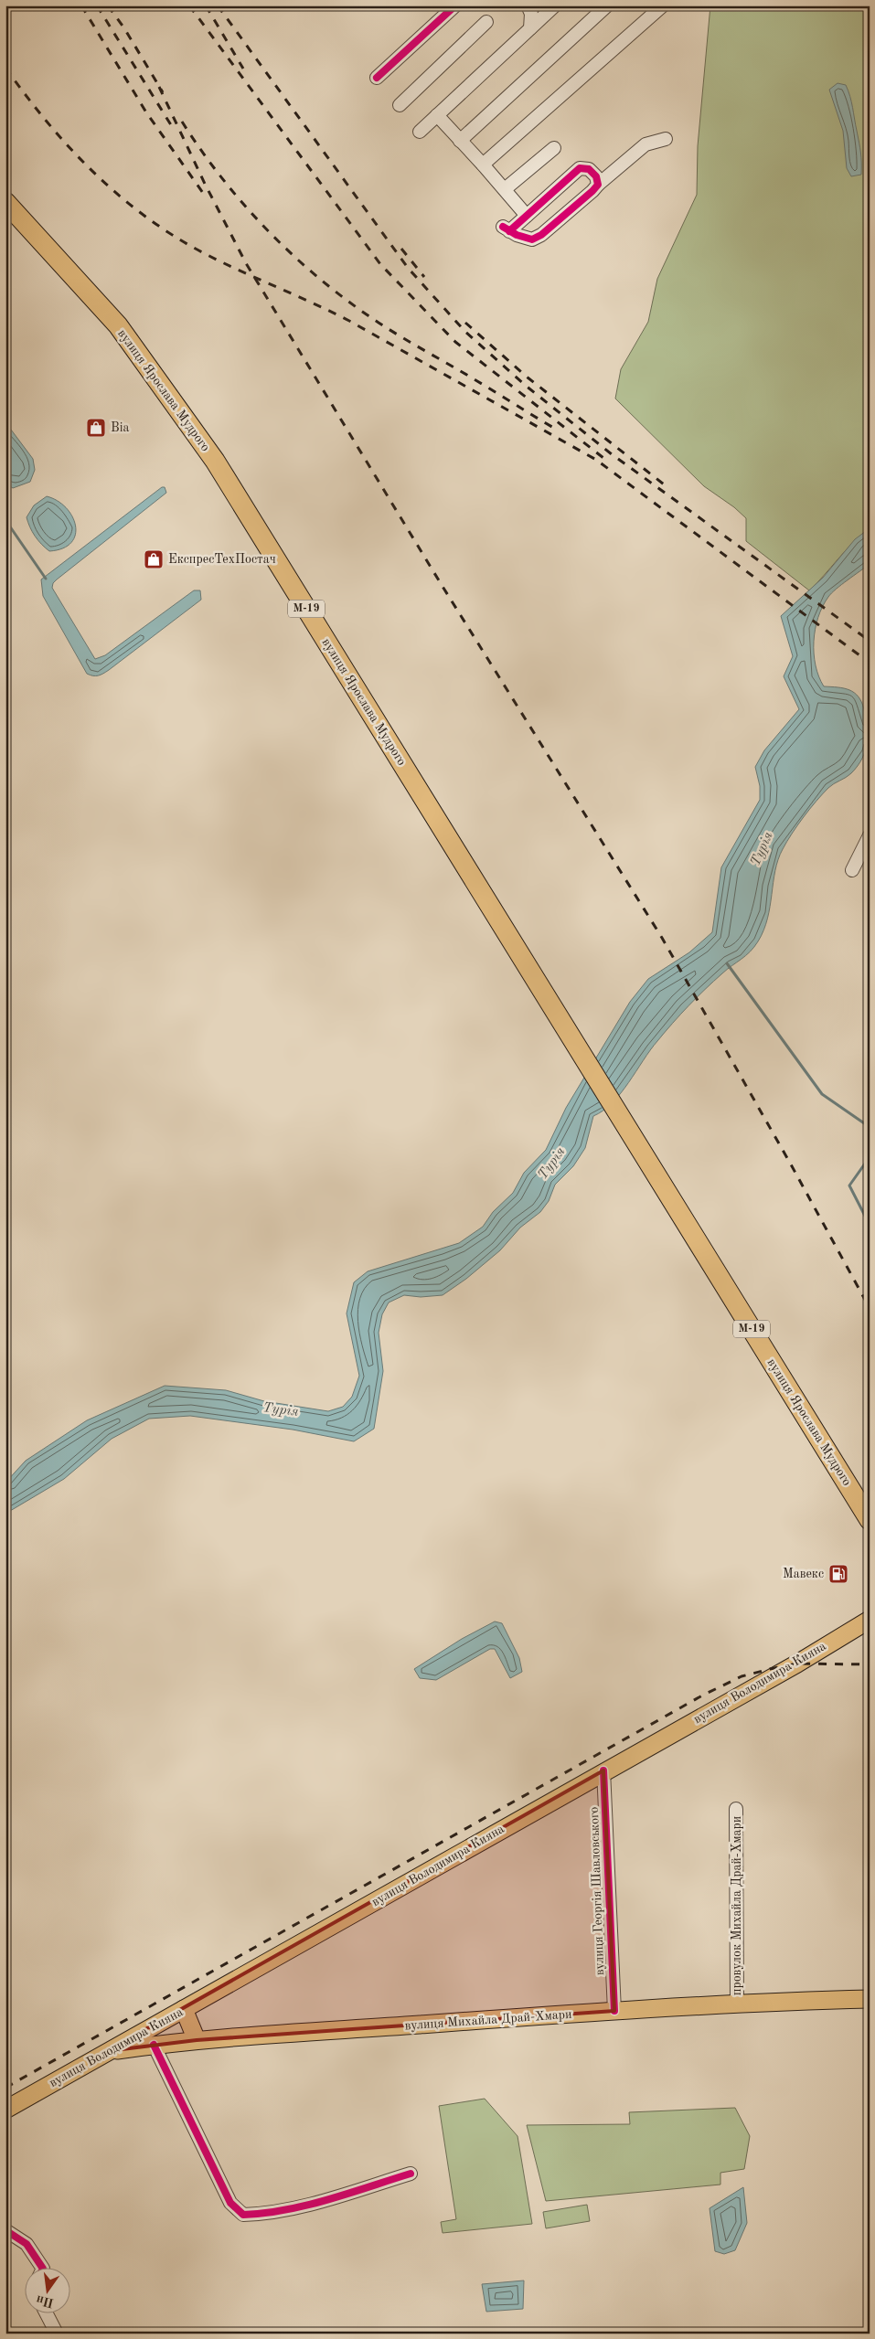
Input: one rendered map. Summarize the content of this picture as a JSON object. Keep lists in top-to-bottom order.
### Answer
{
  "streets": {
    "highway": ["вулиця Ярослава Мудрого", "М-19"],
    "main road": ["вулиця Володимира Кияна", "вулиця Михайла Драй-Хмари"],
    "street": ["вулиця Георгія Шавловського", "провулок Михайла Драй-Хмари"]
  },
  "crossings": [
    ["вулиця Володимира Кияна", "вулиця Георгія Шавловського"],
    ["вулиця Володимира Кияна", "вулиця Михайла Драй-Хмари"],
    ["вулиця Георгія Шавловського", "вулиця Михайла Драй-Хмари"],
    ["провулок Михайла Драй-Хмари", "вулиця Михайла Драй-Хмари"]
  ],
  "water": ["Турія"],
  "places": {
    "shop": ["Віа", "ЕкспресТехПостач"],
    "fuel station": ["Мавекс"]
  },
  "north": "bottom"
}
